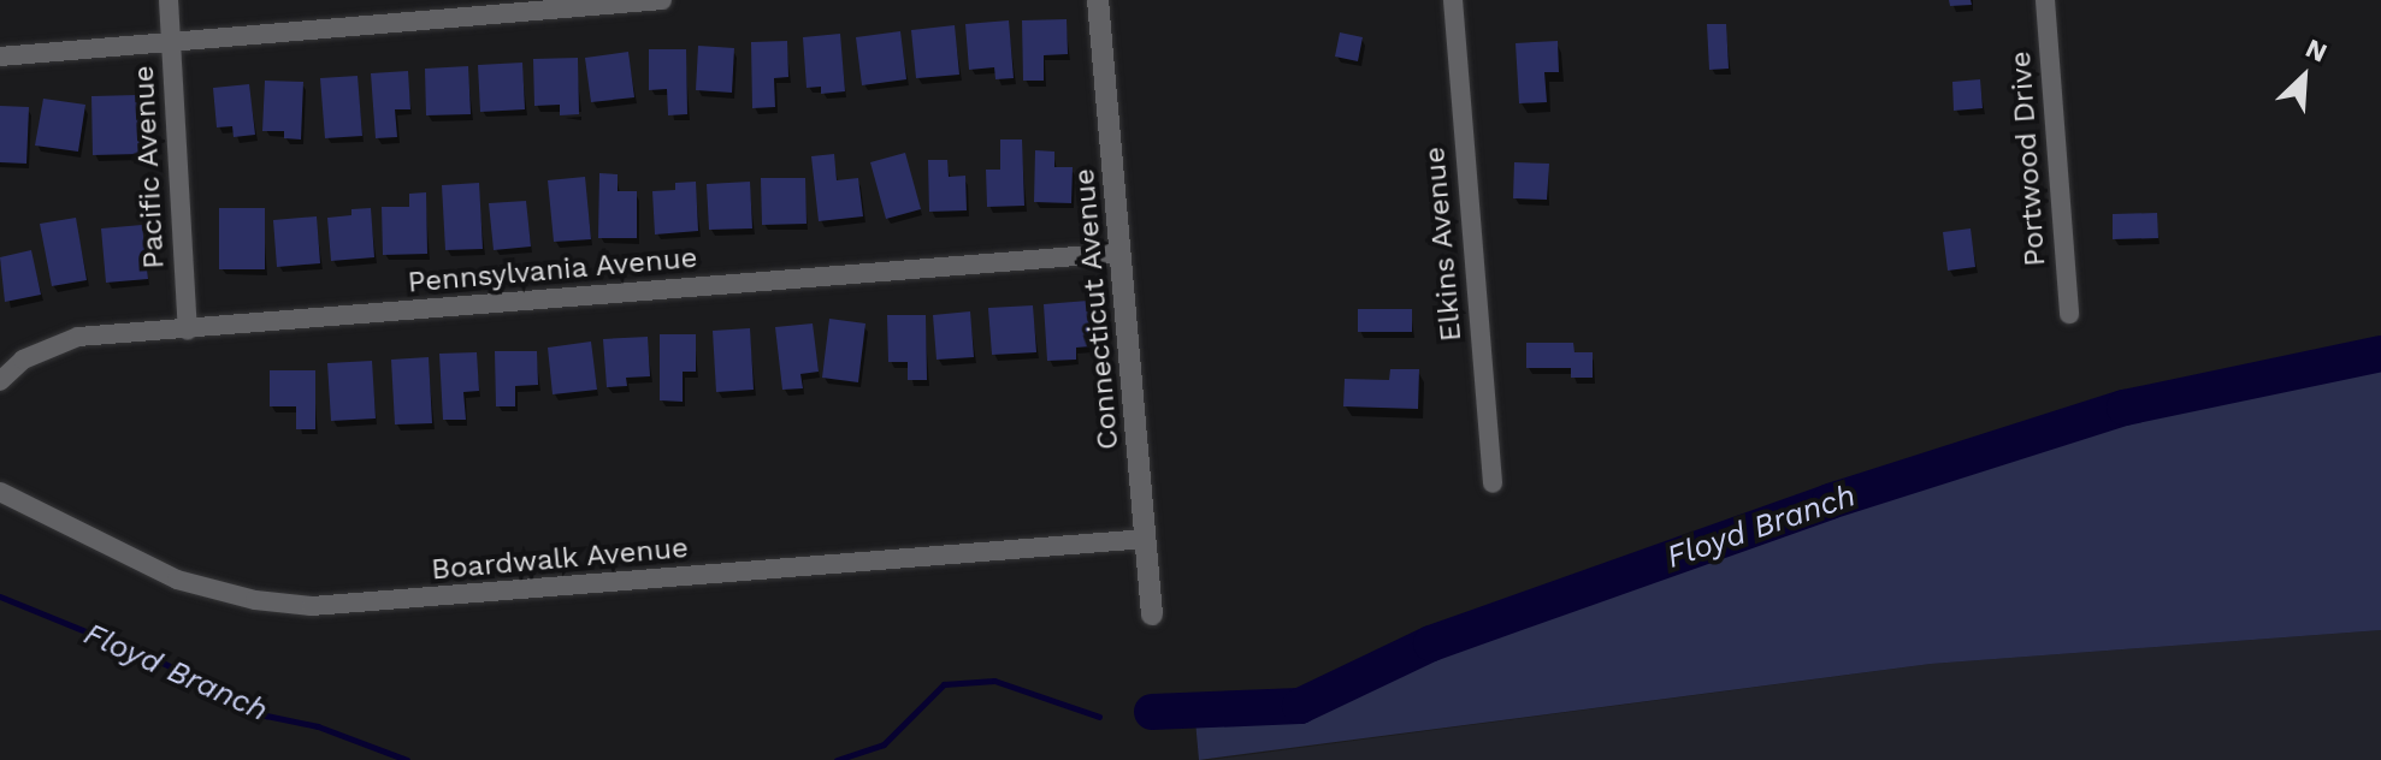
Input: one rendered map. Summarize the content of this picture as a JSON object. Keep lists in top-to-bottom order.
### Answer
{
  "streets": {
    "street": [
      "Portwood Drive",
      "Pacific Avenue",
      "Elkins Avenue",
      "Pennsylvania Avenue",
      "Connecticut Avenue",
      "Boardwalk Avenue"
    ]
  },
  "crossings": [
    ["Pacific Avenue", "Pennsylvania Avenue"],
    ["Pennsylvania Avenue", "Connecticut Avenue"],
    ["Connecticut Avenue", "Boardwalk Avenue"]
  ],
  "water": ["Floyd Branch"],
  "north": "top right"
}
